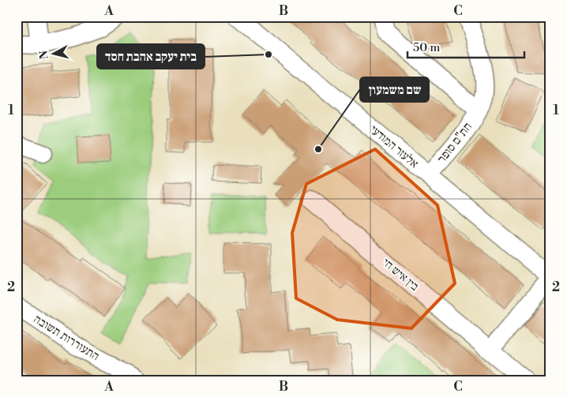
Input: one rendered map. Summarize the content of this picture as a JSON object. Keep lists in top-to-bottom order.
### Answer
{
  "streets": {
    "street": [
      "חת\"ם סופר",
      "אלעזר המודעי",
      "בין איש חי",
      "התעוררות תשובה"
    ]
  },
  "crossings": [
    ["חת\"ם סופר", "אלעזר המודעי"]
  ],
  "places": ["בית יעקב אהבת חסד", "שם משמעון"],
  "scale_bar": "50 m",
  "north": "left",
  "grid": {
    "columns": ["A", "B", "C"],
    "rows": ["1", "2"]
  }
}
